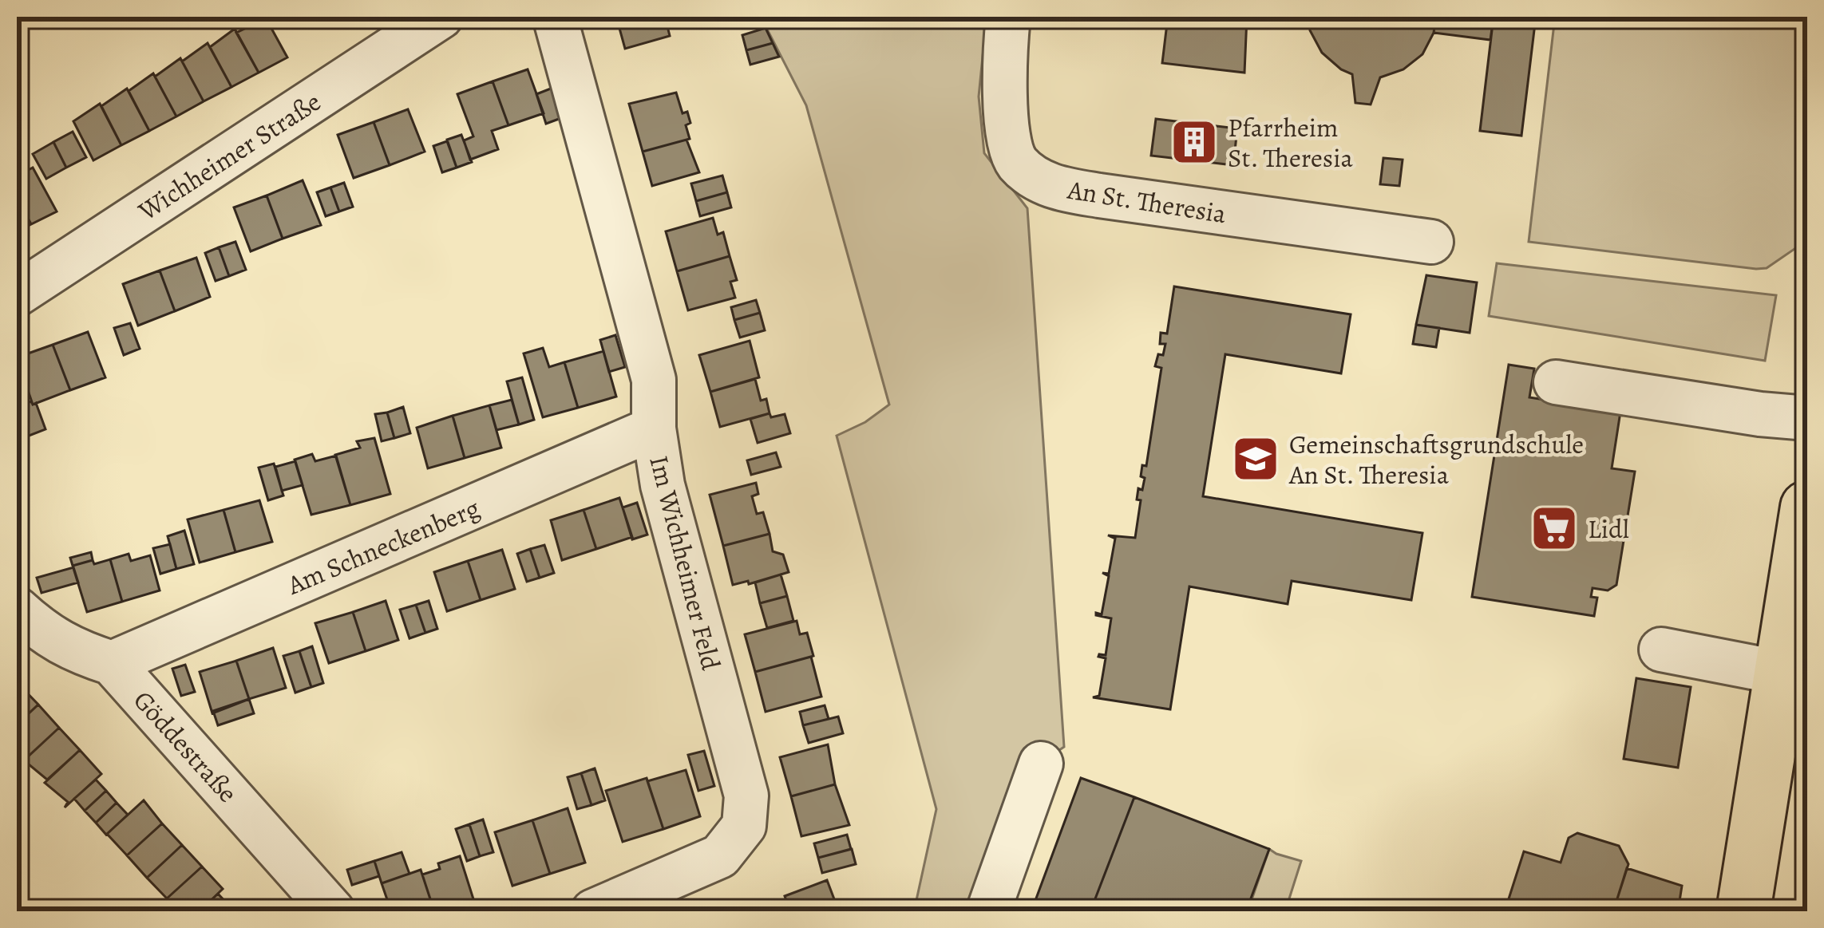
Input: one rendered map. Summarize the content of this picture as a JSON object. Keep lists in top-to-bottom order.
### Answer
{
  "streets": {
    "street": [
      "Wichheimer Straße",
      "An St. Theresia",
      "Am Schneckenberg",
      "Im Wichheimer Feld",
      "Göddestraße"
    ]
  },
  "crossings": [
    ["Am Schneckenberg", "Im Wichheimer Feld"],
    ["Am Schneckenberg", "Göddestraße"]
  ],
  "places": {
    "building": ["Pfarrheim St. Theresia"],
    "school or university": ["Gemeinschaftsgrundschule An St. Theresia"],
    "supermarket": ["Lidl"]
  }
}
